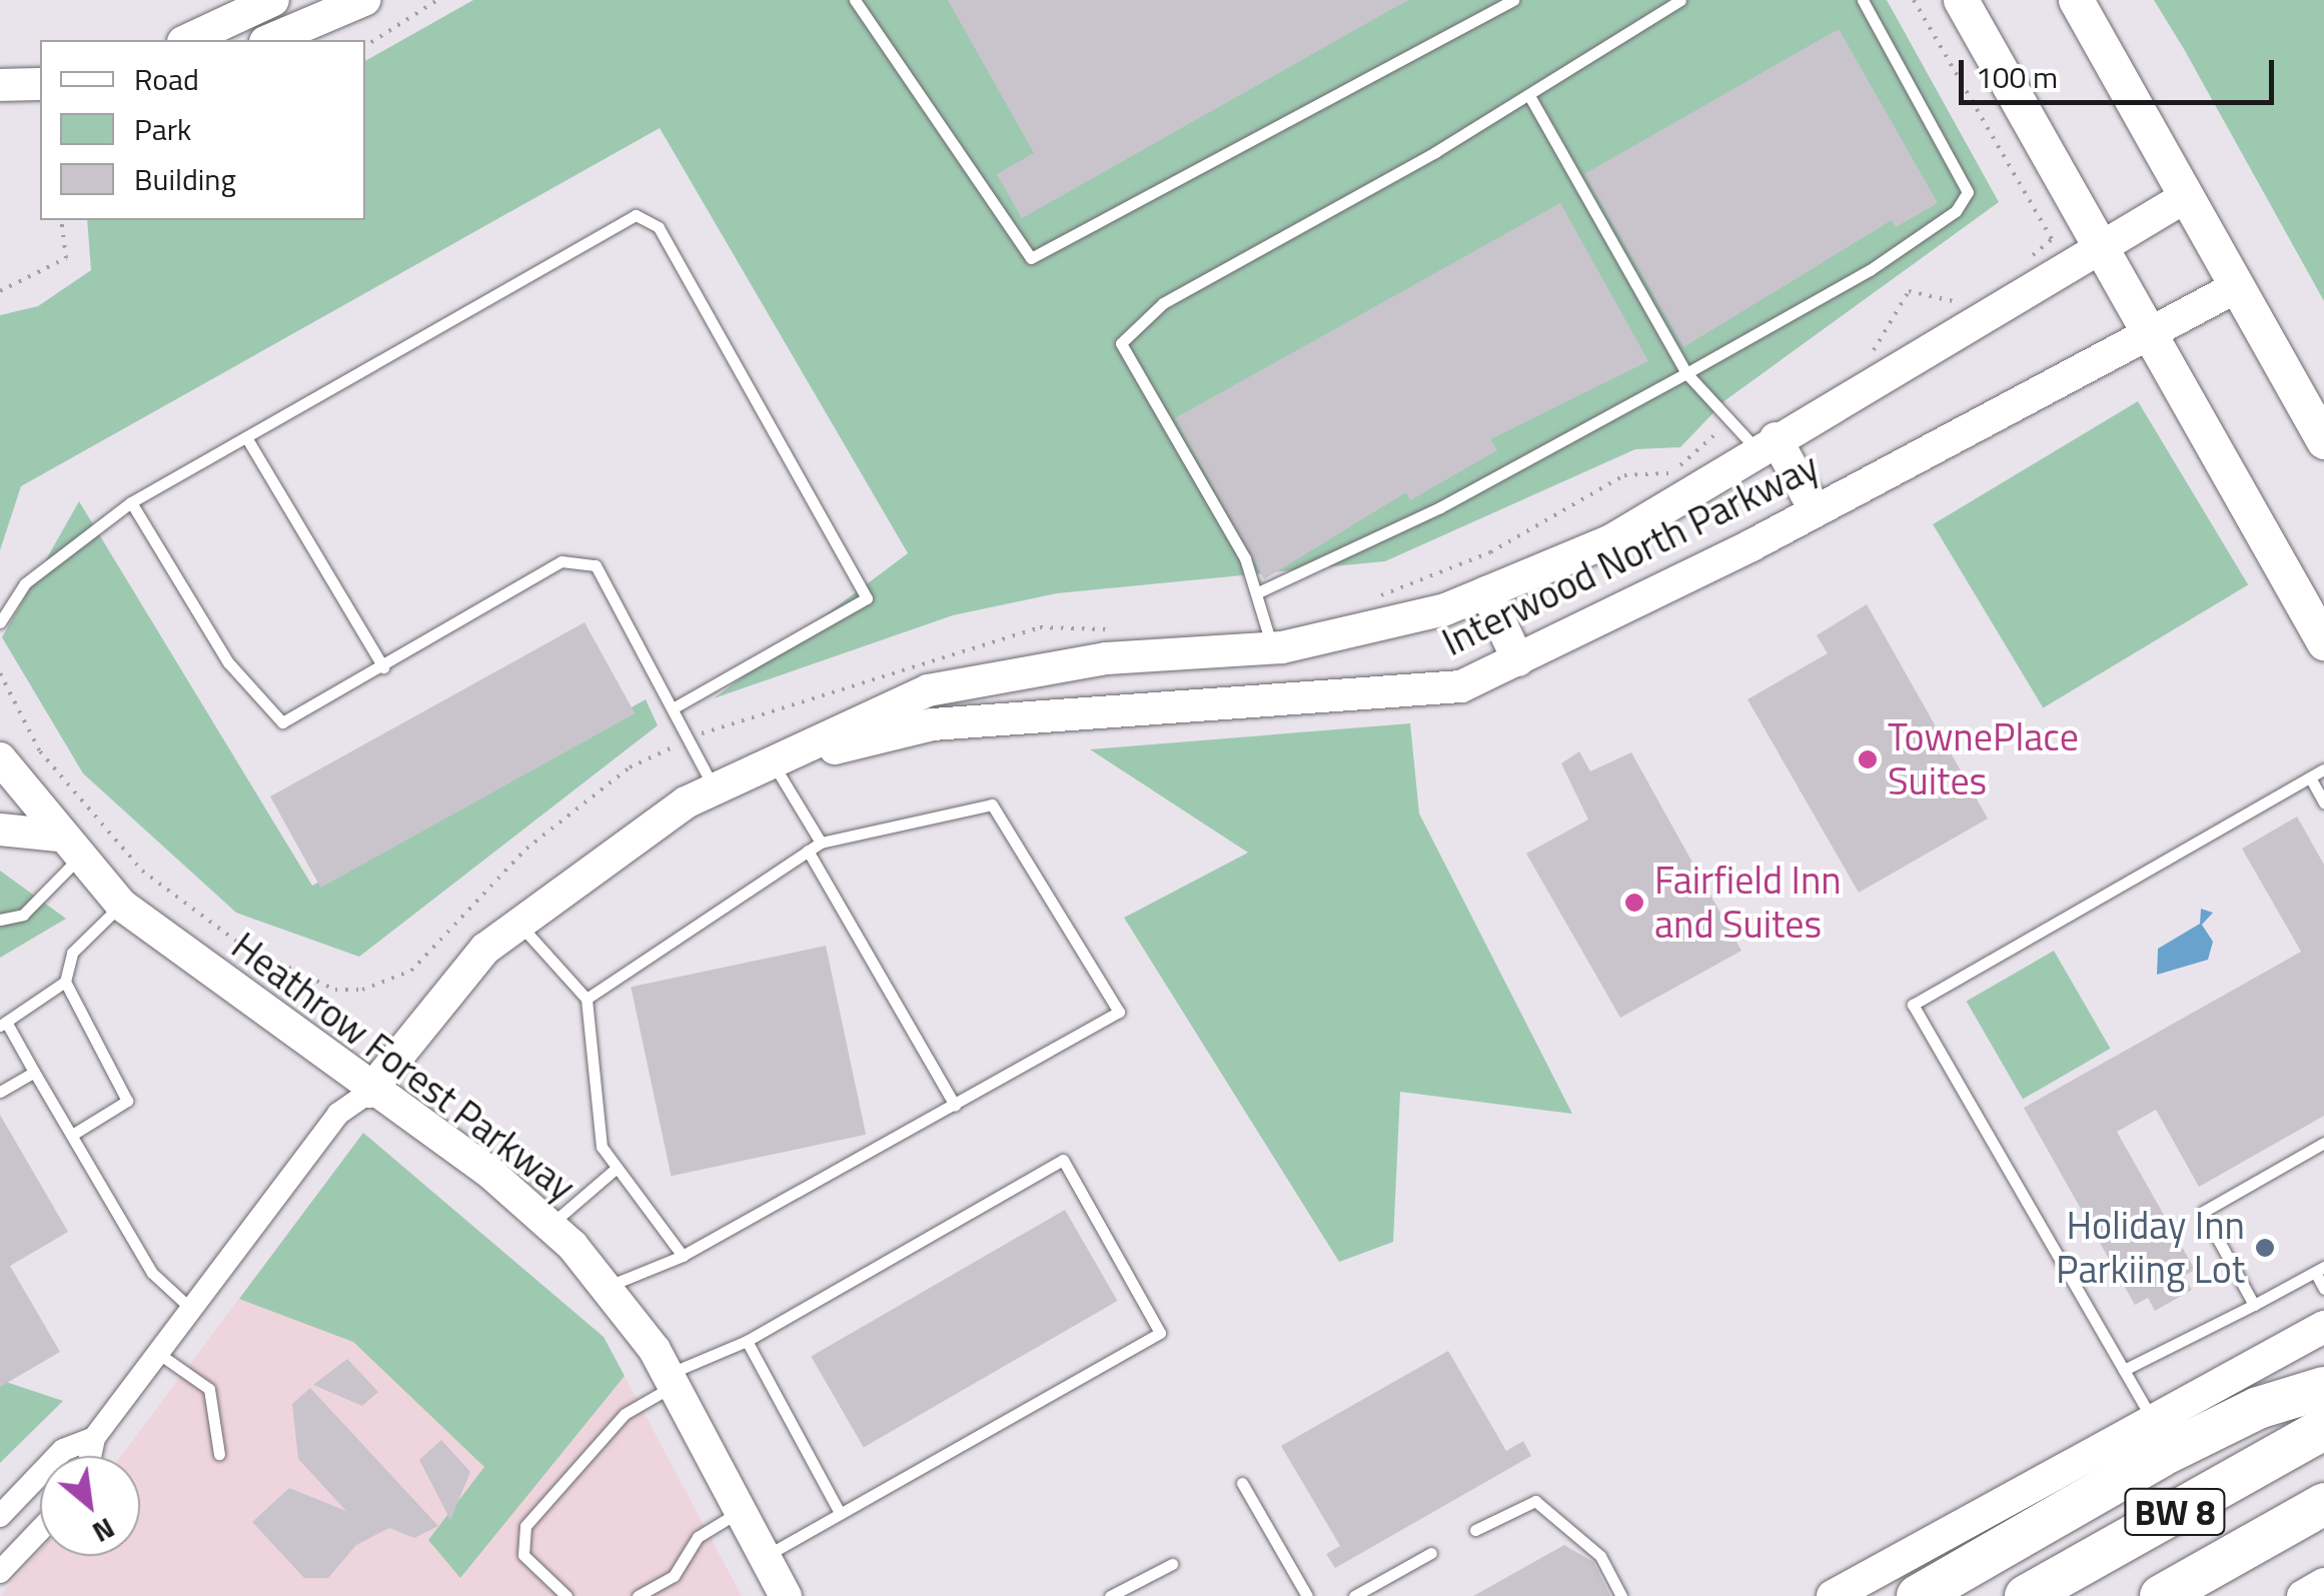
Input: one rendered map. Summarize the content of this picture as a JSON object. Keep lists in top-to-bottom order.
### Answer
{
  "streets": {
    "highway": ["BW 8"],
    "street": ["Interwood North Parkway", "Heathrow Forest Parkway"]
  },
  "crossings": [
    ["Interwood North Parkway", "Heathrow Forest Parkway"]
  ],
  "places": ["TownePlace Suites", "Fairfield Inn and Suites", "Holiday Inn Parkiing Lot"],
  "legend": ["Road", "Park", "Building"],
  "scale_bar": "100 m",
  "north": "bottom right"
}
